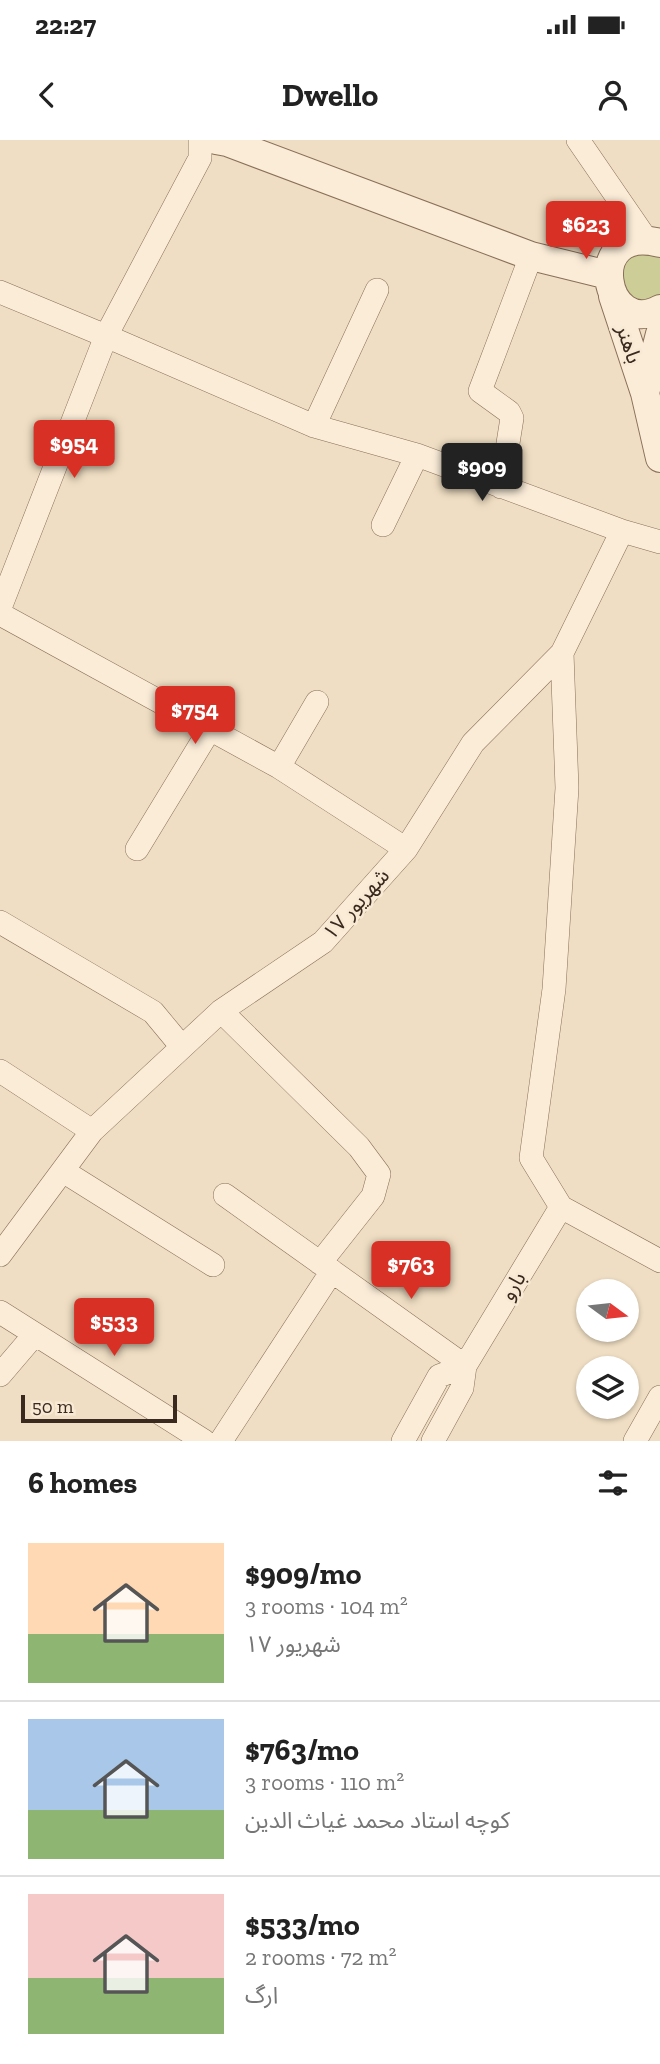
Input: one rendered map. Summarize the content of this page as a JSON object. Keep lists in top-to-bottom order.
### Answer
{
  "streets": {
    "street": ["باهنر", "۱۷ شهریور", "بارو"]
  },
  "scale_bar": "50 m",
  "north": "right",
  "page": {
    "status": "22:27",
    "header": "Dwello",
    "price": [
      "$623",
      "$954",
      "$909",
      "$754",
      "$763",
      "$533"
    ],
    "scale": "50 m",
    "heading": "6 homes",
    "list": [
      {
        "name": "$909/mo",
        "note": "3 rooms · 104 m² · ۱۷ شهریور"
      },
      {
        "name": "$763/mo",
        "note": "3 rooms · 110 m² · کوچه استاد محمد غیاث الدین"
      },
      {
        "name": "$533/mo",
        "note": "2 rooms · 72 m² · ارگ"
      }
    ]
  }
}
